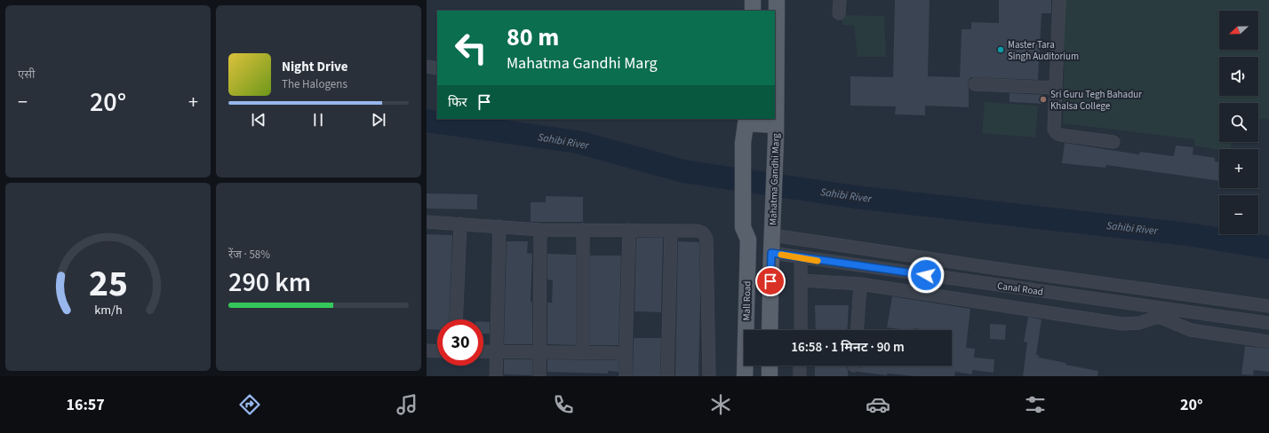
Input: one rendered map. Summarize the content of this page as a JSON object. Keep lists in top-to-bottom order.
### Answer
{
  "streets": {
    "main road": ["Mahatma Gandhi Marg", "Mall Road"],
    "street": ["Canal Road"]
  },
  "crossings": [
    ["Mahatma Gandhi Marg", "Canal Road"]
  ],
  "water": ["Sahibi River"],
  "places": ["Master Tara Singh Auditorium", "Sri Guru Tegh Bahadur Khalsa College"],
  "north": "left",
  "page": {
    "tile": [
      "एसी",
      ["रेंज · 58%", "290 km"]
    ],
    "map_buttons": ["+", "−"],
    "turn": ["80 m", "Mahatma Gandhi Marg"],
    "song": ["Night Drive", "The Halogens"],
    "then": "फिर",
    "heat": ["−", "20°", "+"],
    "limit": "30",
    "trip": "16:58 · 1 मिनट · 90 m",
    "tabs": ["16:57", "20°"],
    "gauge": ["25", "km/h"]
  }
}
